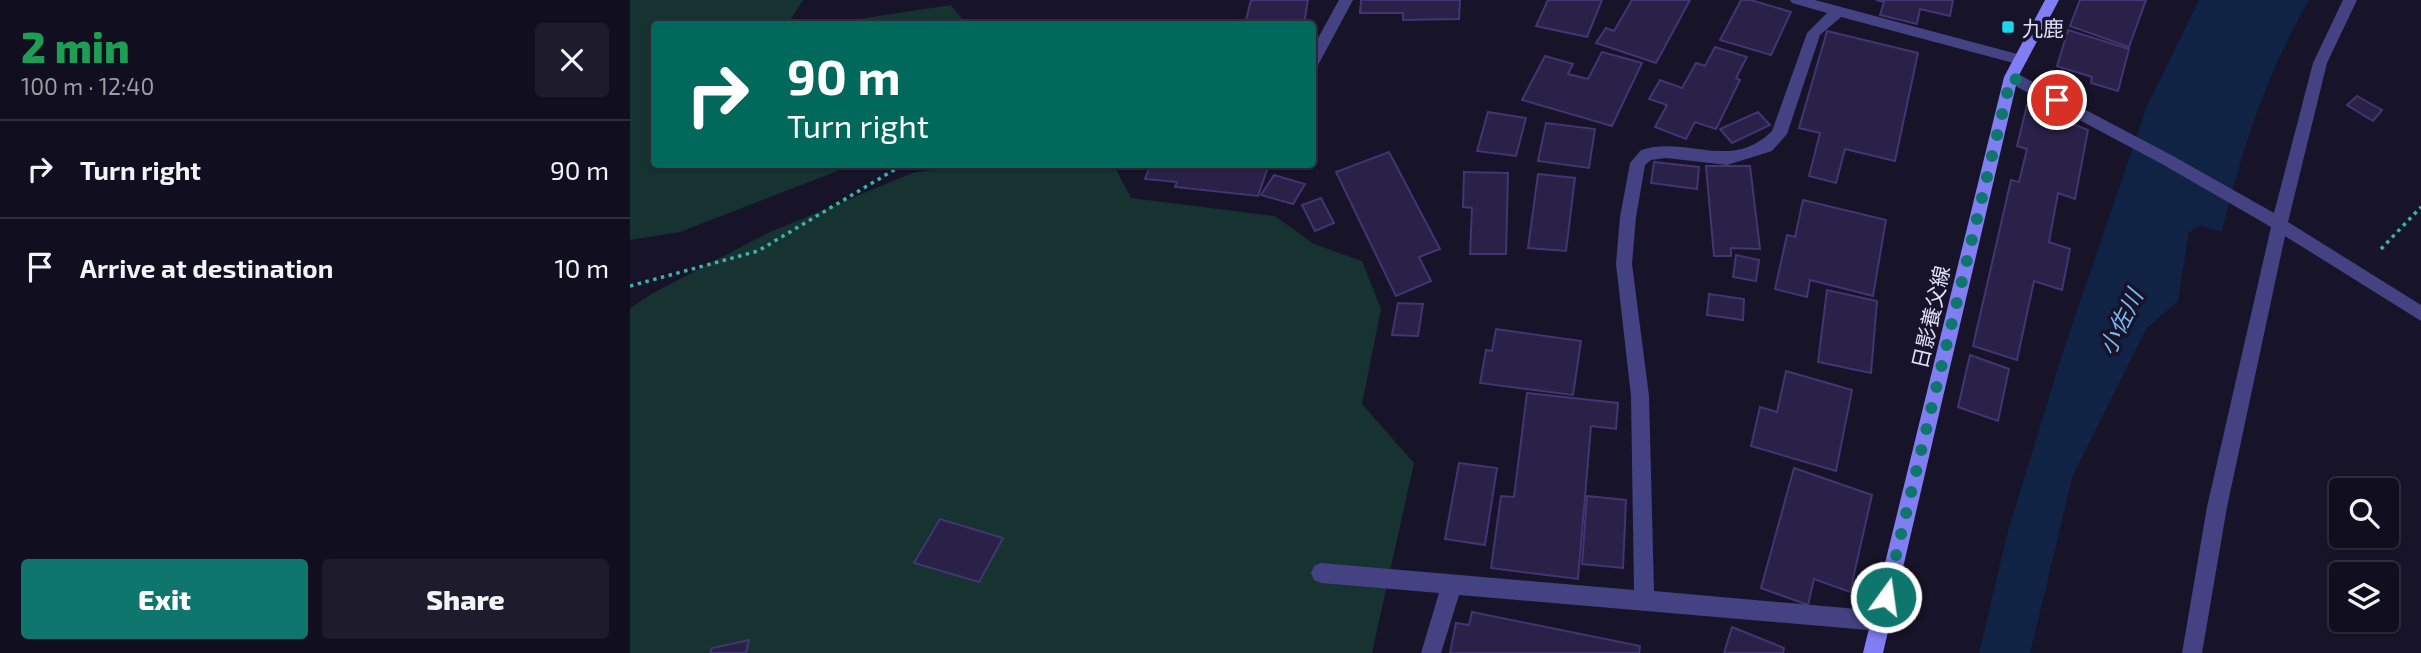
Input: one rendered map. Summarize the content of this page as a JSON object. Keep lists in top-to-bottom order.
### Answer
{
  "streets": {
    "main road": ["日影養父線"]
  },
  "water": ["小佐川"],
  "places": {
    "transit": ["九鹿"]
  },
  "page": {
    "heading": ["2 min", "100 m · 12:40"],
    "turn": ["90 m", "Turn right"],
    "list": [
      {
        "name": "Turn right",
        "value": "90 m"
      },
      {
        "name": "Arrive at destination",
        "value": "10 m"
      }
    ],
    "buttons": ["Exit", "Share"]
  }
}
